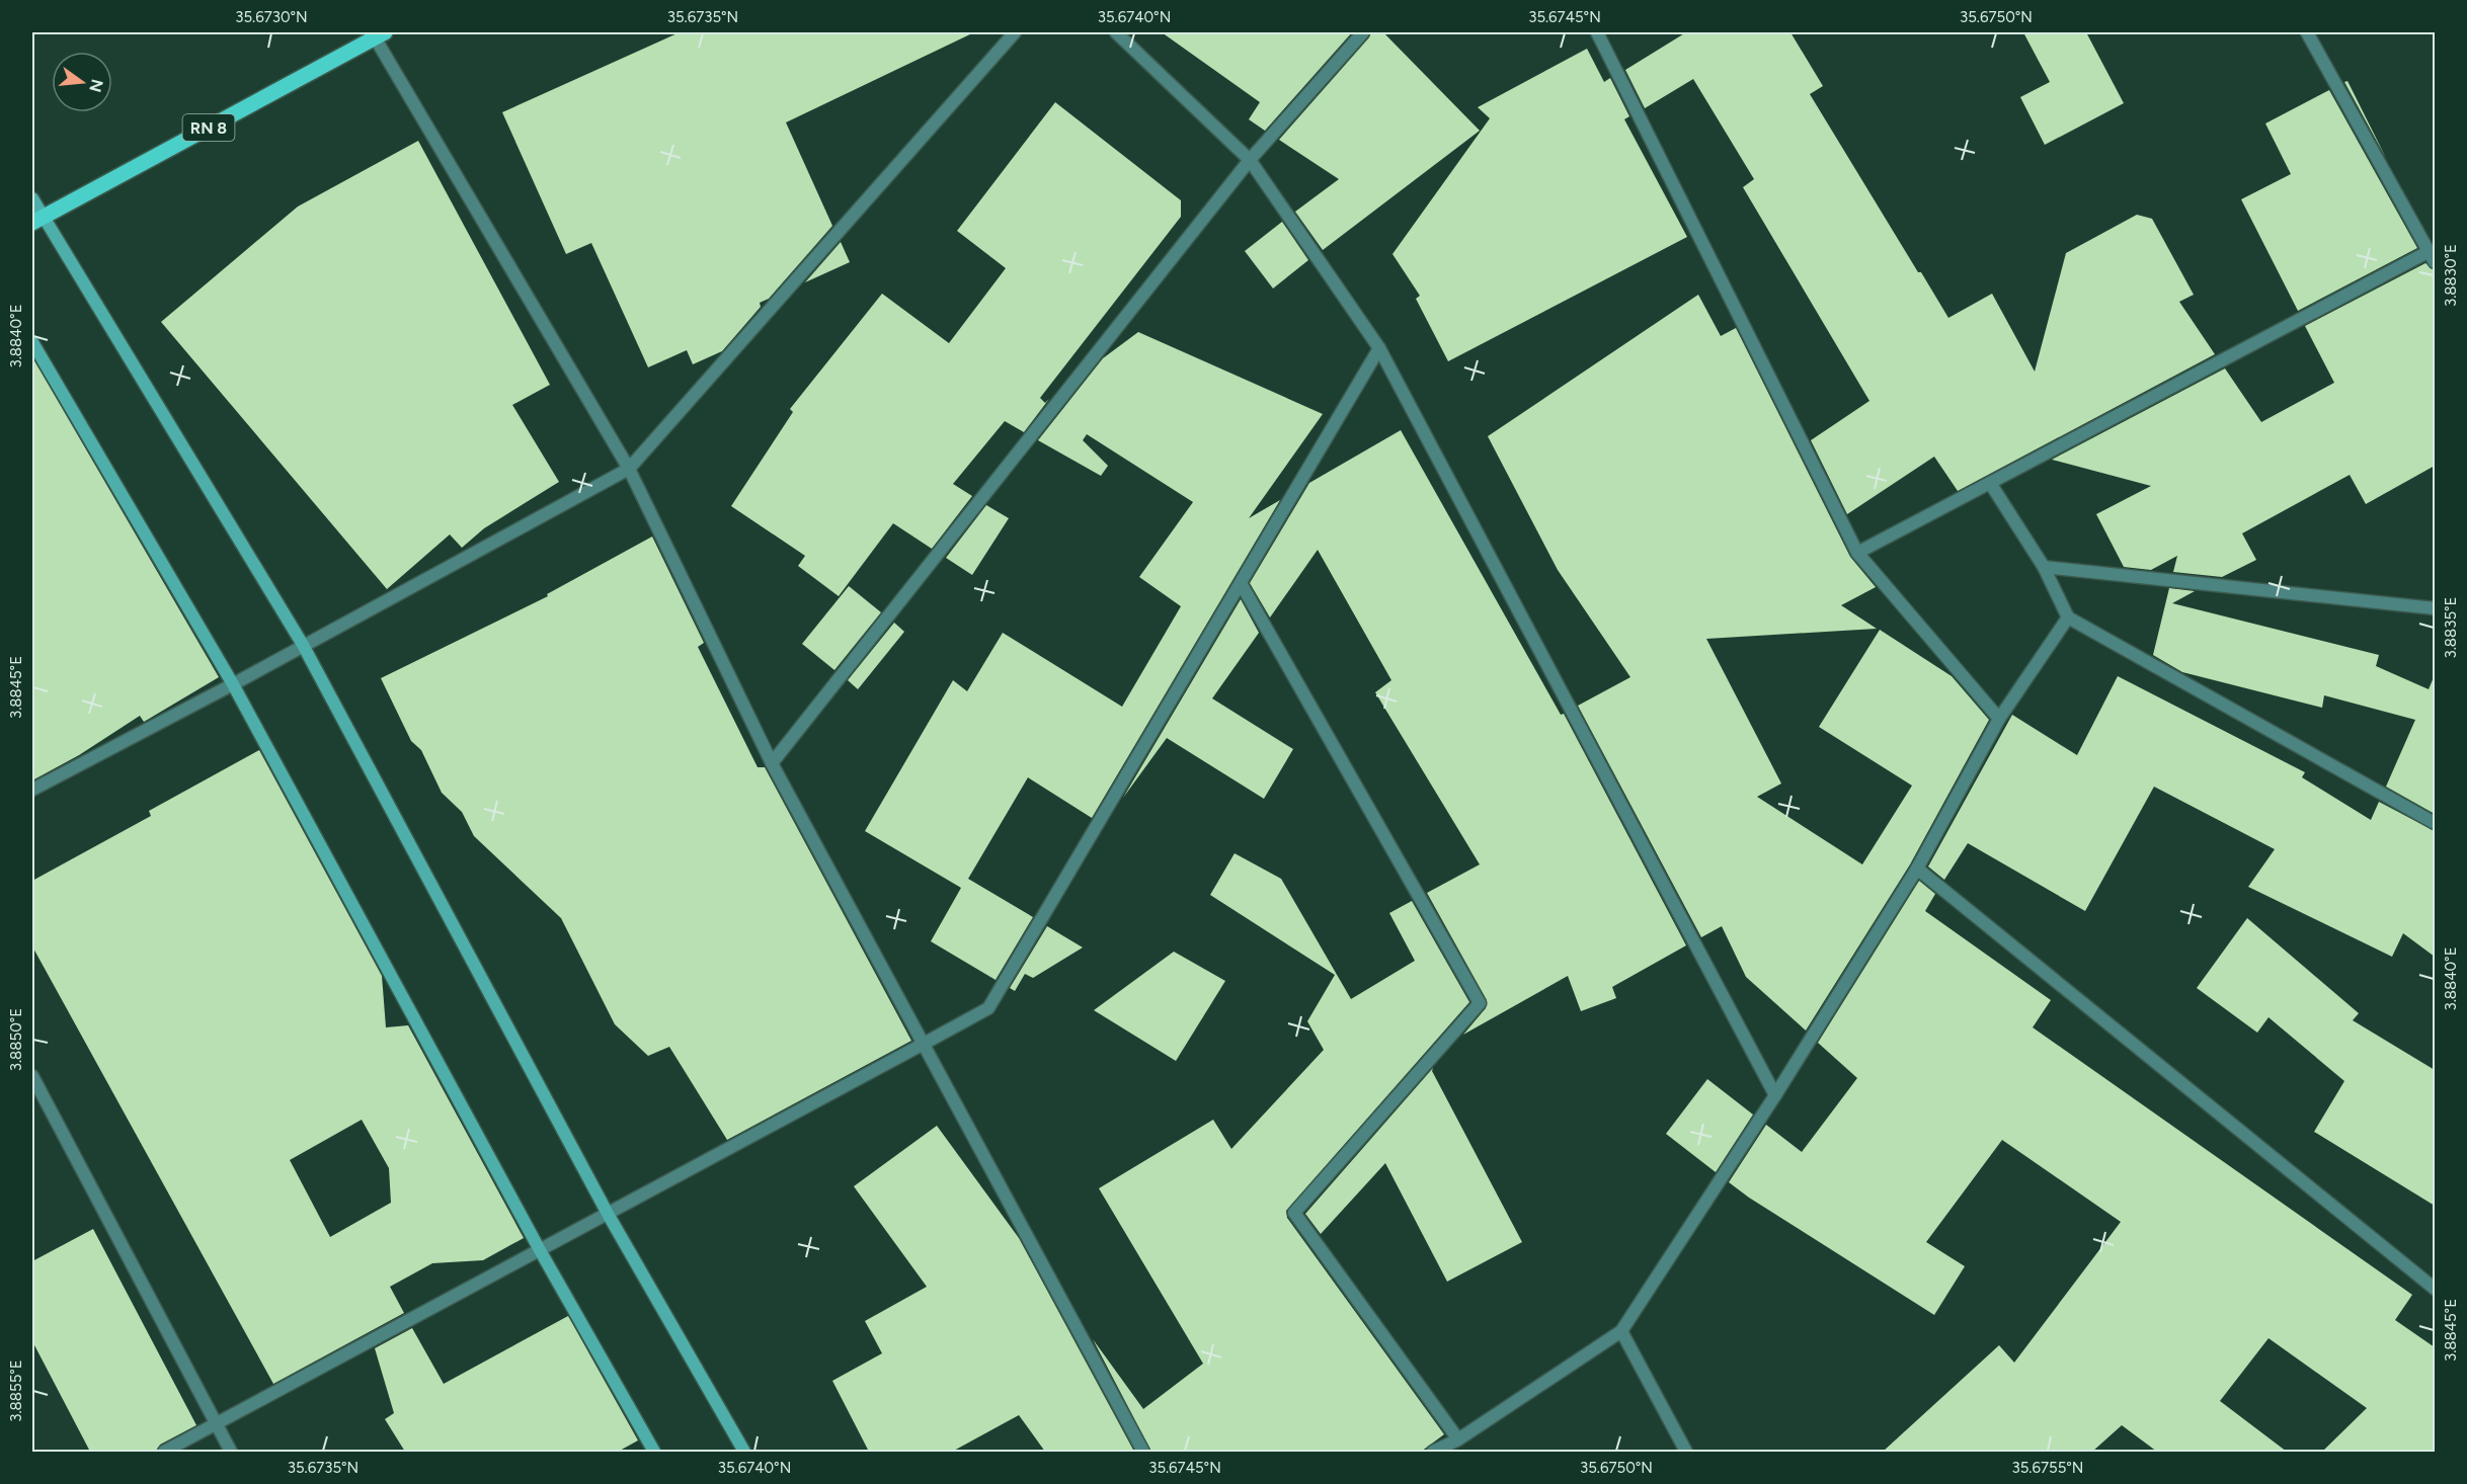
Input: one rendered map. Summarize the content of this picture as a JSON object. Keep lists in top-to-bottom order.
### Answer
{
  "streets": {
    "main road": ["RN 8"]
  },
  "north": "right",
  "coordinates": [
    "35.6730°N",
    "35.6735°N",
    "35.6740°N",
    "35.6745°N",
    "35.6750°N",
    "3.8830°E",
    "3.8840°E",
    "3.8835°E",
    "3.8845°E",
    "3.8850°E",
    "3.8855°E",
    "35.6755°N"
  ]
}
